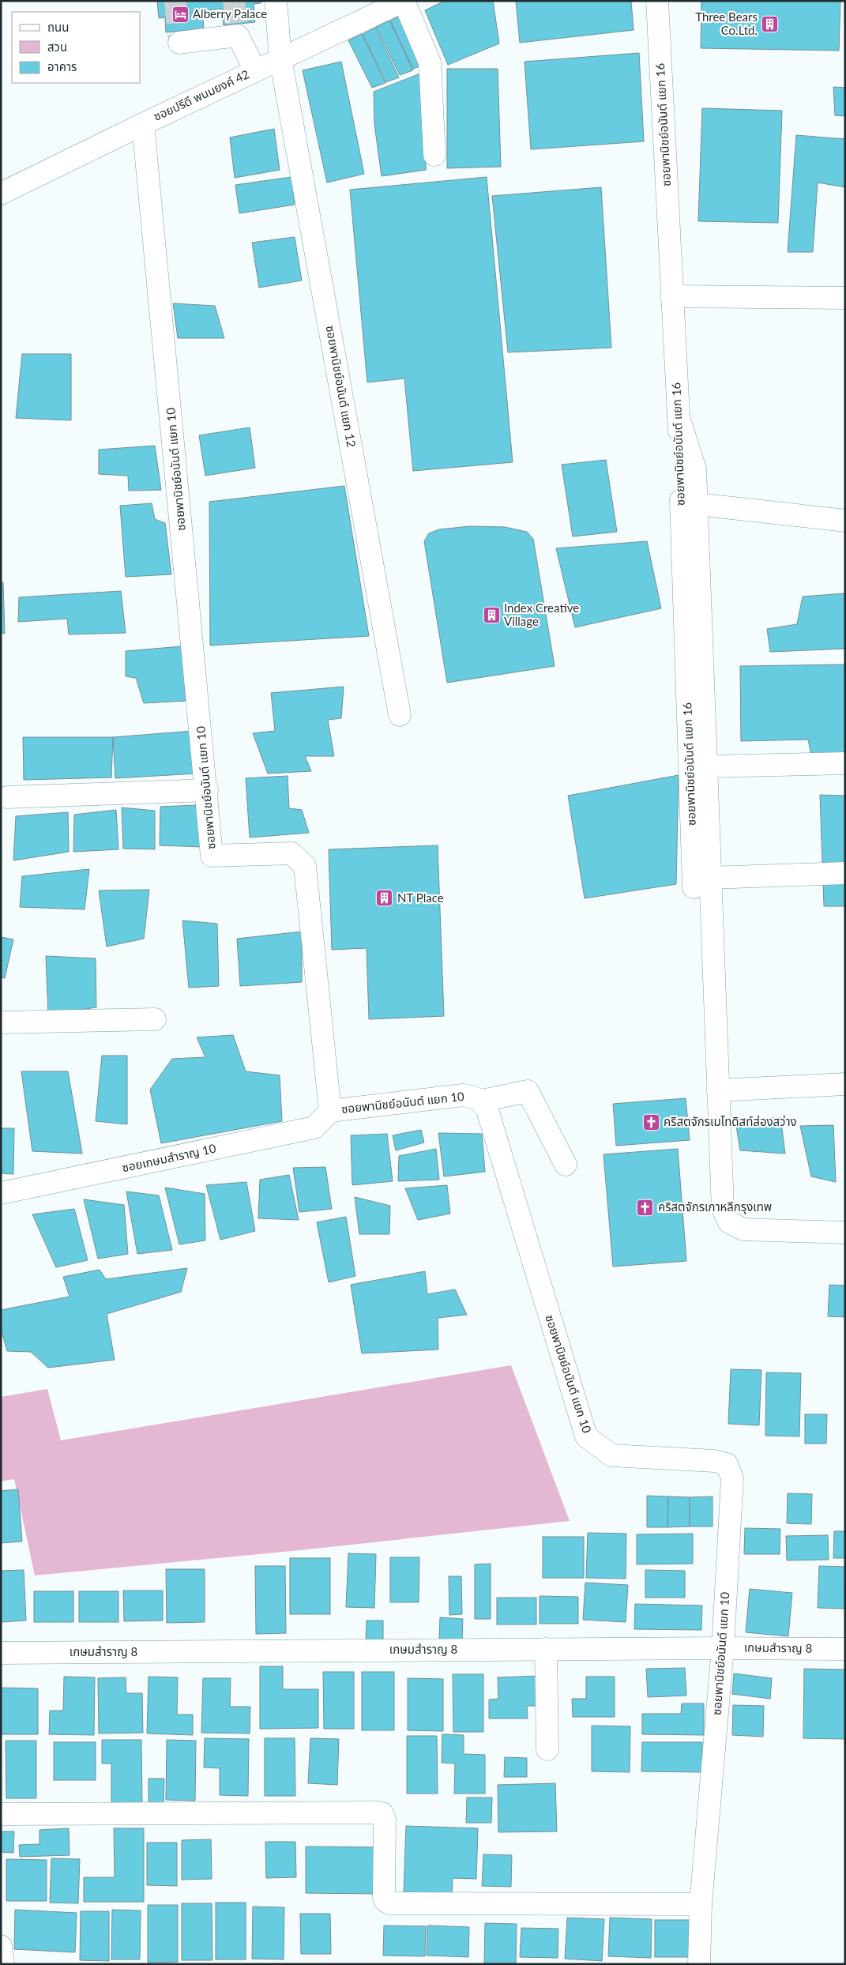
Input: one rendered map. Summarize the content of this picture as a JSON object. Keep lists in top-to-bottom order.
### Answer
{
  "streets": {
    "street": [
      "ซอยปรีดี พนมยงค์ 42",
      "ซอยพานิชย์อนันต์ แยก 16",
      "ซอยพานิชย์อนันต์ แยก 12",
      "ซอยพานิชย์อนันต์ แยก 10",
      "ซอยเกษมสำราญ 10",
      "เกษมสำราญ 8"
    ]
  },
  "crossings": [
    ["ซอยปรีดี พนมยงค์ 42", "ซอยพานิชย์อนันต์ แยก 12"],
    ["ซอยปรีดี พนมยงค์ 42", "ซอยพานิชย์อนันต์ แยก 10"],
    ["ซอยพานิชย์อนันต์ แยก 10", "ซอยเกษมสำราญ 10"],
    ["ซอยพานิชย์อนันต์ แยก 10", "เกษมสำราญ 8"]
  ],
  "places": {
    "hotel": ["Alberry Palace"],
    "building": ["Three Bears Co.Ltd.", "Index Creative Village", "NT Place"],
    "church": ["คริสตจักรเมโทดิสท์ส่องสว่าง", "คริสตจักรเกาหลีกรุงเทพ"]
  },
  "legend": ["ถนน", "สวน", "อาคาร"]
}
